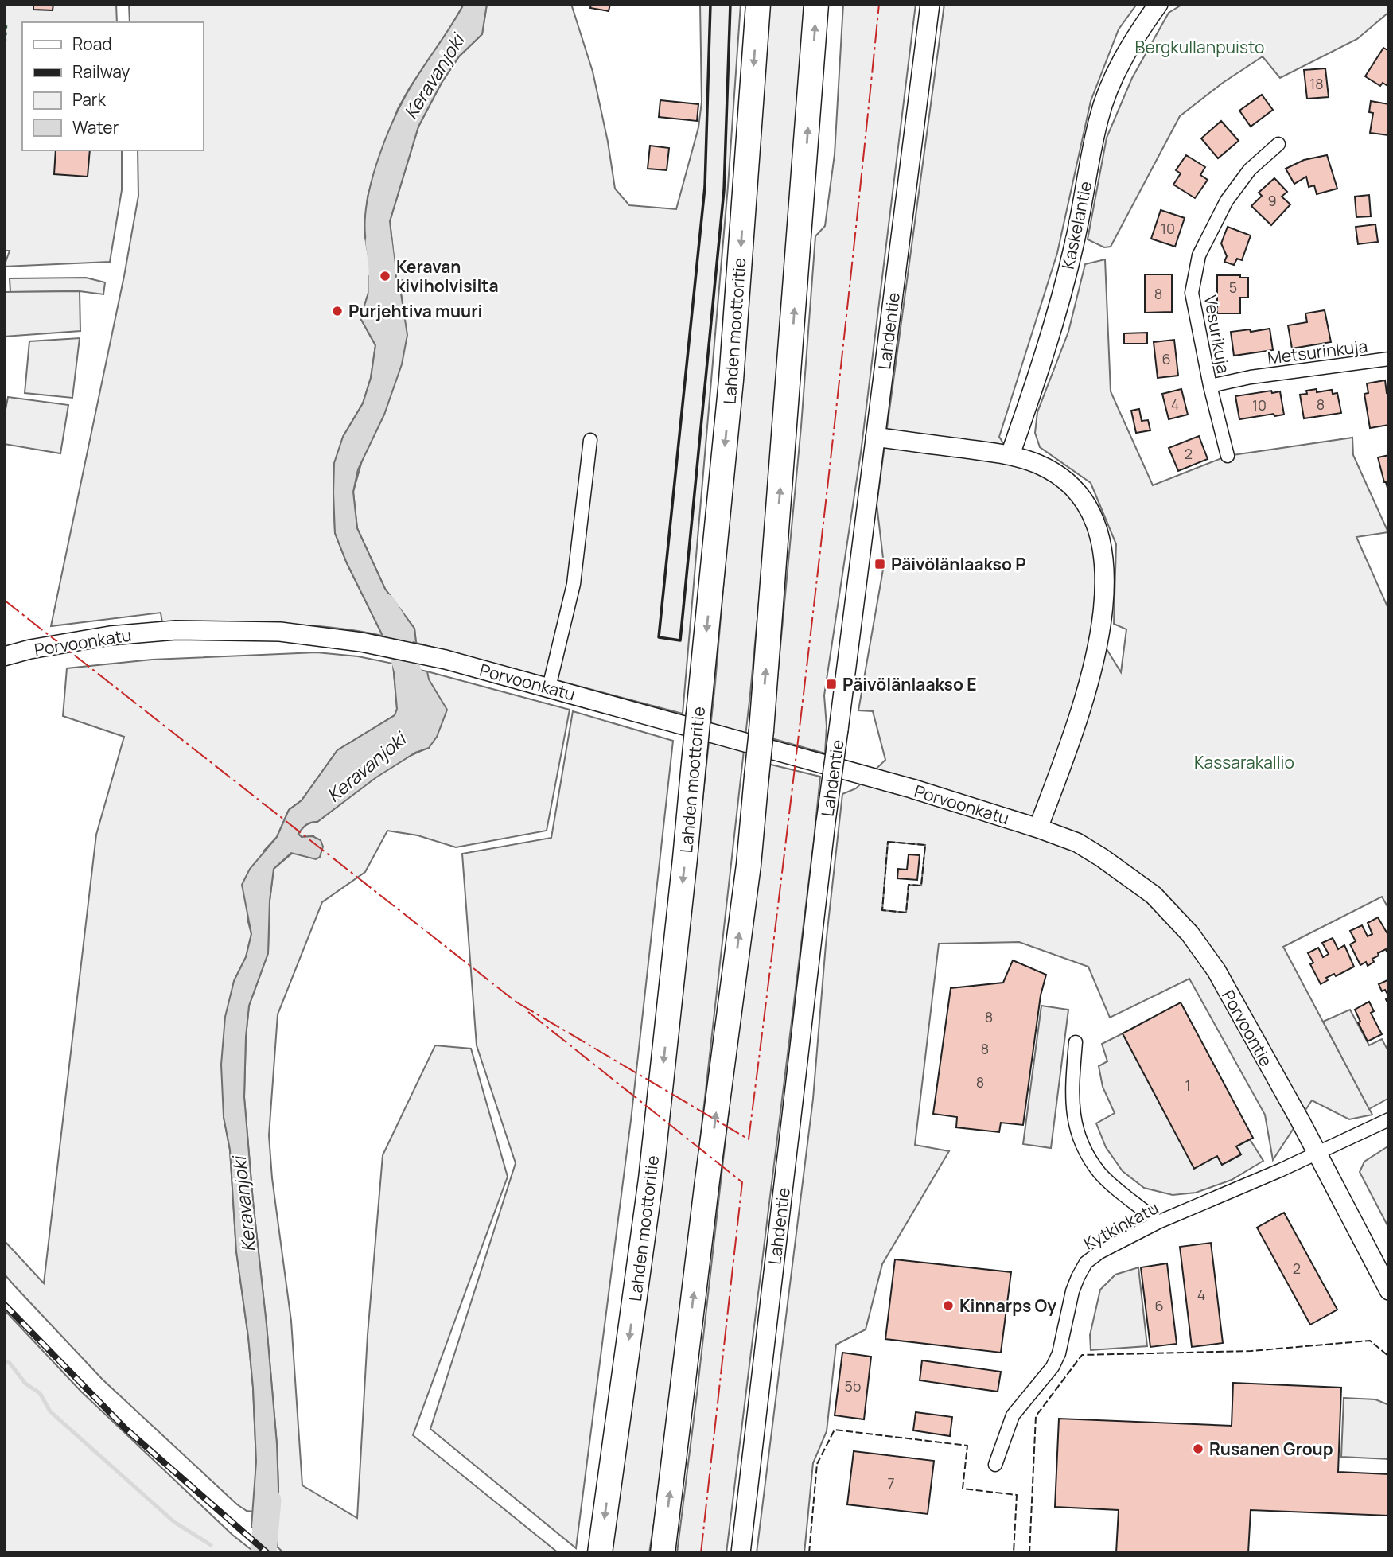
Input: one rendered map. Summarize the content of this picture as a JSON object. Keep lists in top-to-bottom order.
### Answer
{
  "streets": {
    "highway": ["Lahden moottoritie"],
    "street": [
      "Kaskelantie",
      "Lahdentie",
      "Vesurikuja",
      "Metsurinkuja",
      "Porvoonkatu",
      "Porvoontie",
      "Kytkinkatu"
    ]
  },
  "crossings": [
    ["Vesurikuja", "Metsurinkuja"],
    ["Porvoonkatu", "Porvoontie"],
    ["Porvoontie", "Kytkinkatu"]
  ],
  "water": ["Keravanjoki"],
  "parks": ["Bergkullanpuisto", "Kassarakallio"],
  "places": {
    "other": [
      "Keravan kiviholvisilta",
      "Purjehtiva muuri",
      "Kinnarps Oy",
      "Rusanen Group"
    ],
    "transit": ["Päivölänlaakso P", "Päivölänlaakso E"]
  },
  "house_numbers": [
    "18",
    "9",
    "10",
    "5",
    "8",
    "6",
    "4",
    "8",
    "10",
    "2",
    "8",
    "8",
    "8",
    "1",
    "2",
    "4",
    "6",
    "5b",
    "7"
  ],
  "legend": [
    "Road",
    "Railway",
    "Park",
    "Water"
  ]
}
